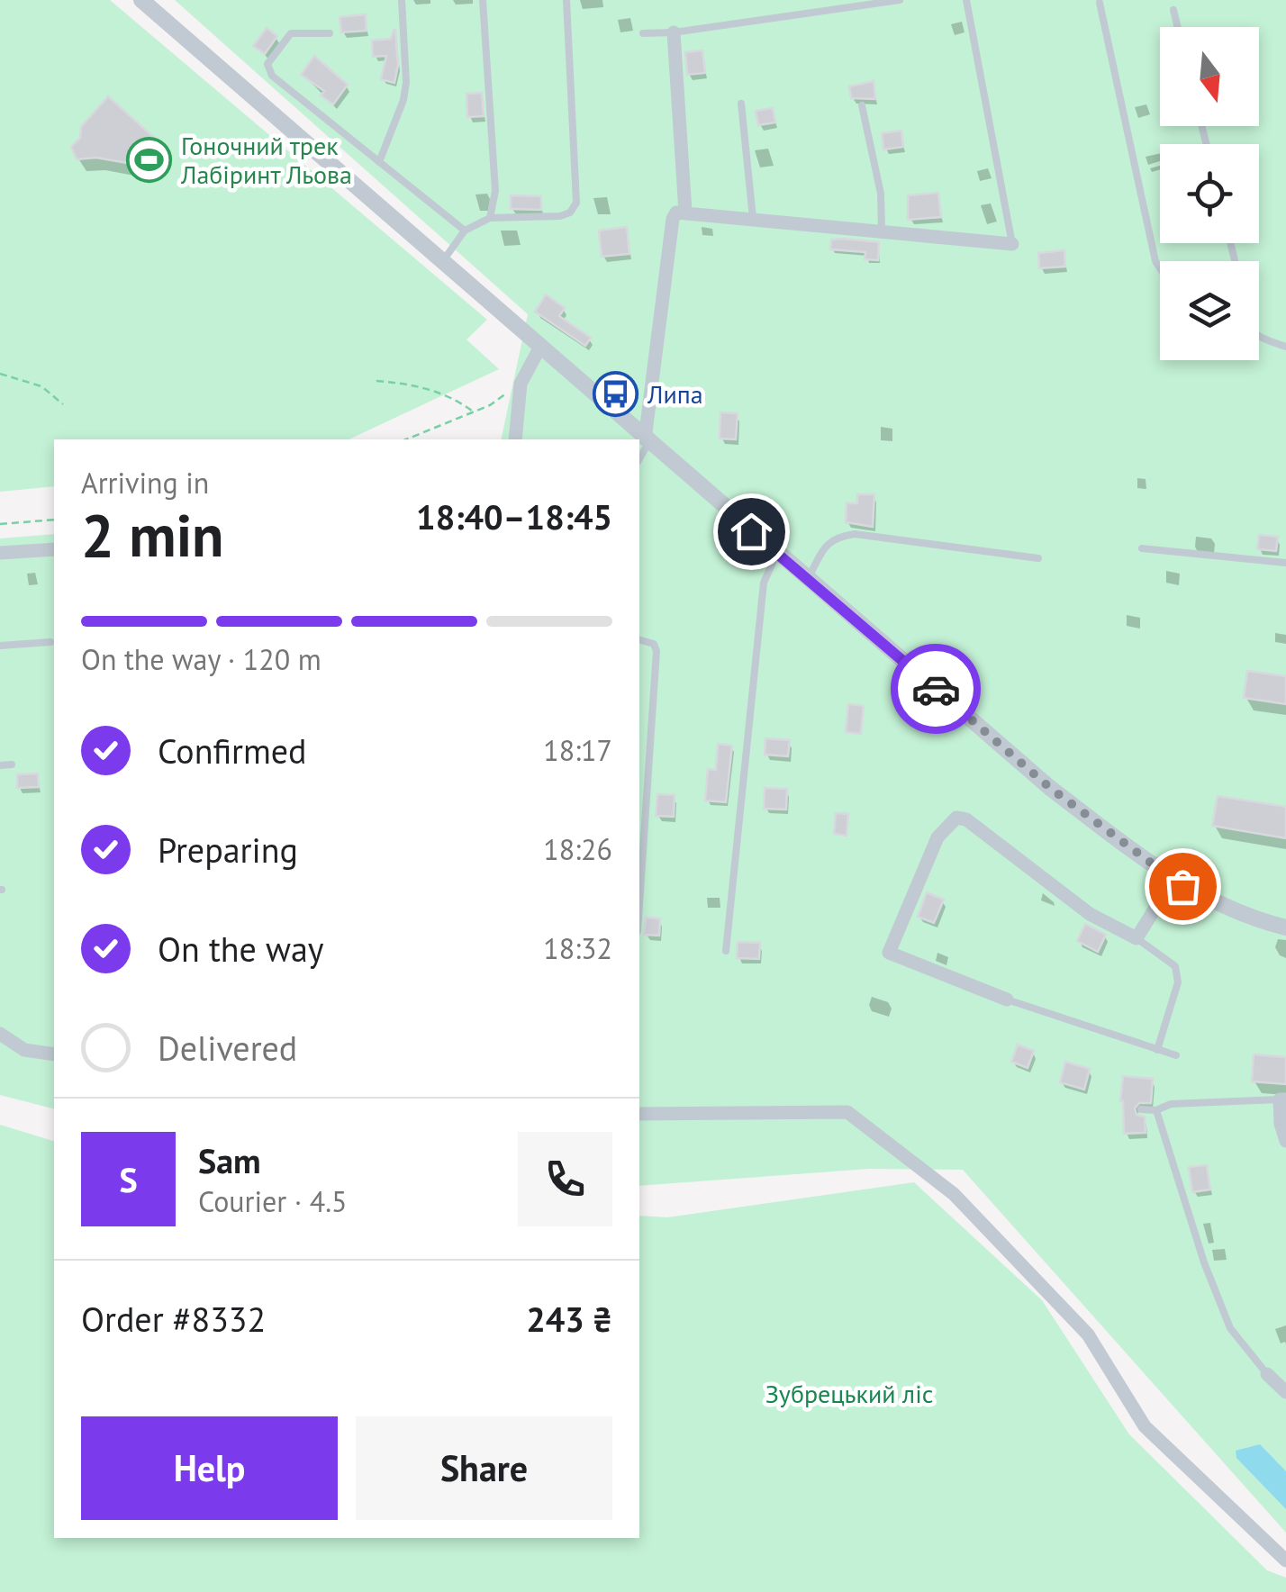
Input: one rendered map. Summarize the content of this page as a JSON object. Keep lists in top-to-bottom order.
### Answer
{
  "parks": ["Зубрецький ліс"],
  "places": {
    "sports": ["Гоночний трек Лабіринт Льова"],
    "bus stop": ["Липа"]
  },
  "north": "bottom",
  "page": {
    "heading": ["2 min", "Arriving in", "18:40–18:45"],
    "panel": [
      "Sam",
      "Courier · 4.5",
      "Order #8332",
      "243 ₴"
    ],
    "bar": "On the way · 120 m",
    "list": [
      ["Confirmed", "18:17"],
      ["Preparing", "18:26"],
      ["On the way", "18:32"],
      "Delivered"
    ],
    "round": "S",
    "buttons": ["Help", "Share"]
  }
}
